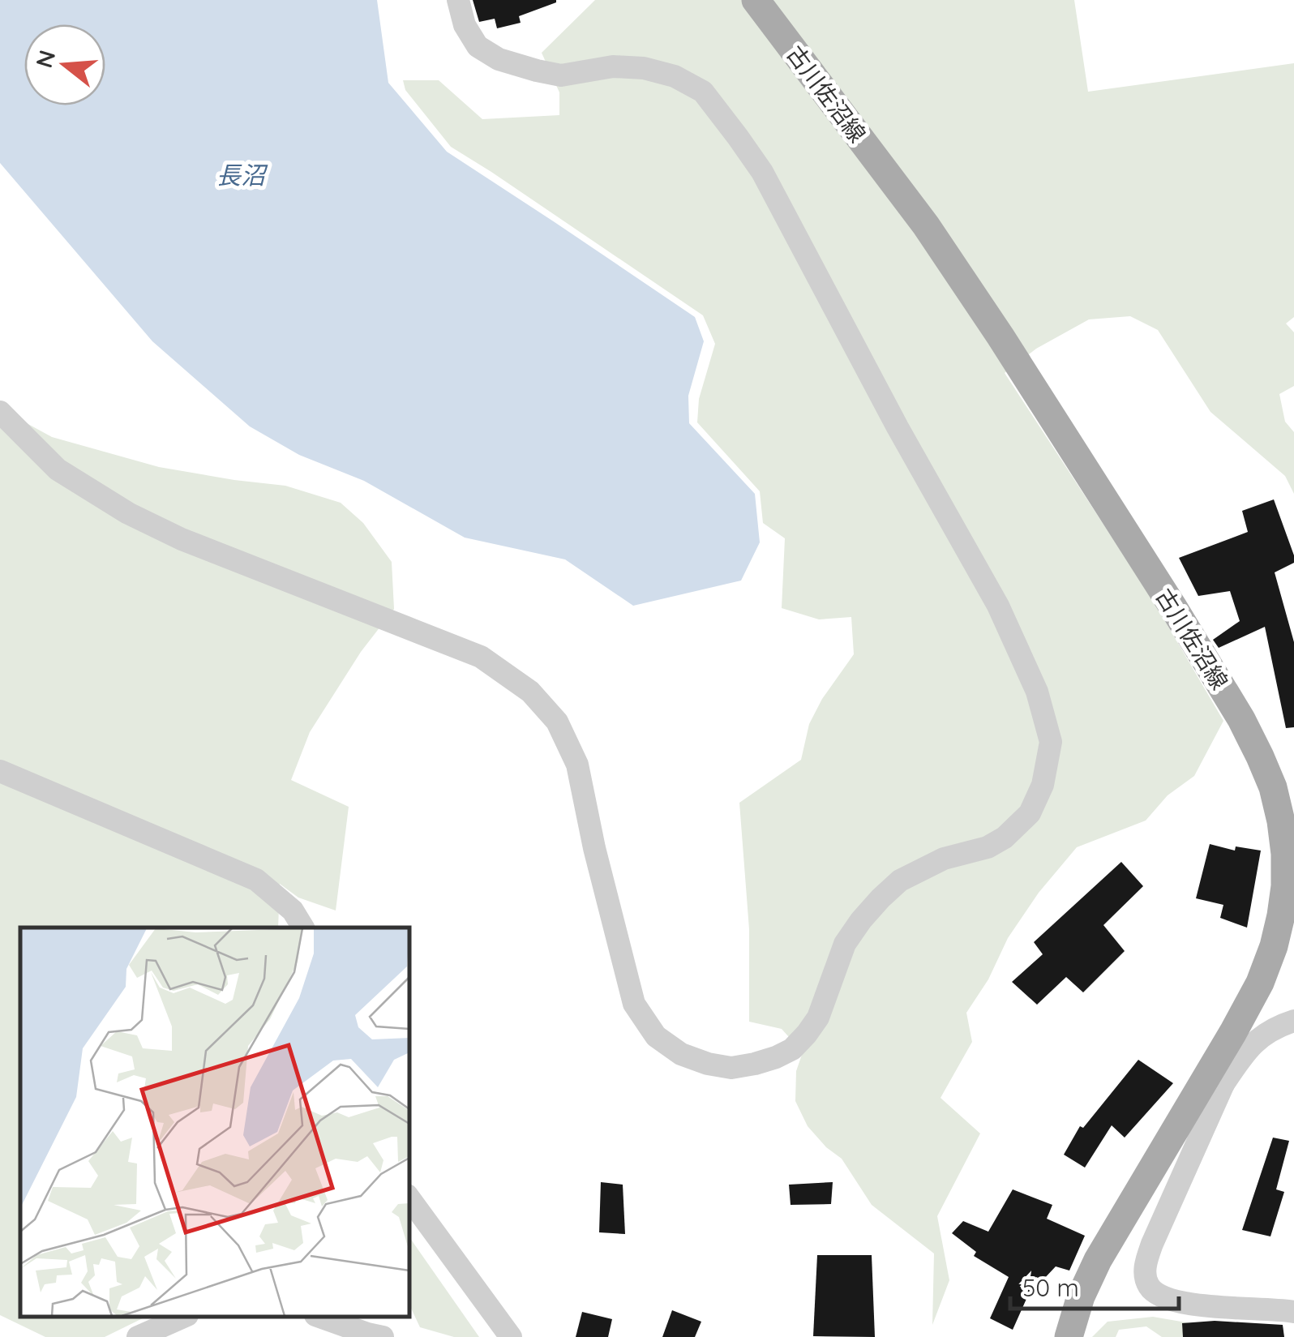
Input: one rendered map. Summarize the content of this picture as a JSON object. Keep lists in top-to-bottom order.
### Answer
{
  "streets": {
    "main road": ["古川佐沼線"]
  },
  "water": ["長沼"],
  "scale_bar": "50 m",
  "north": "left"
}
